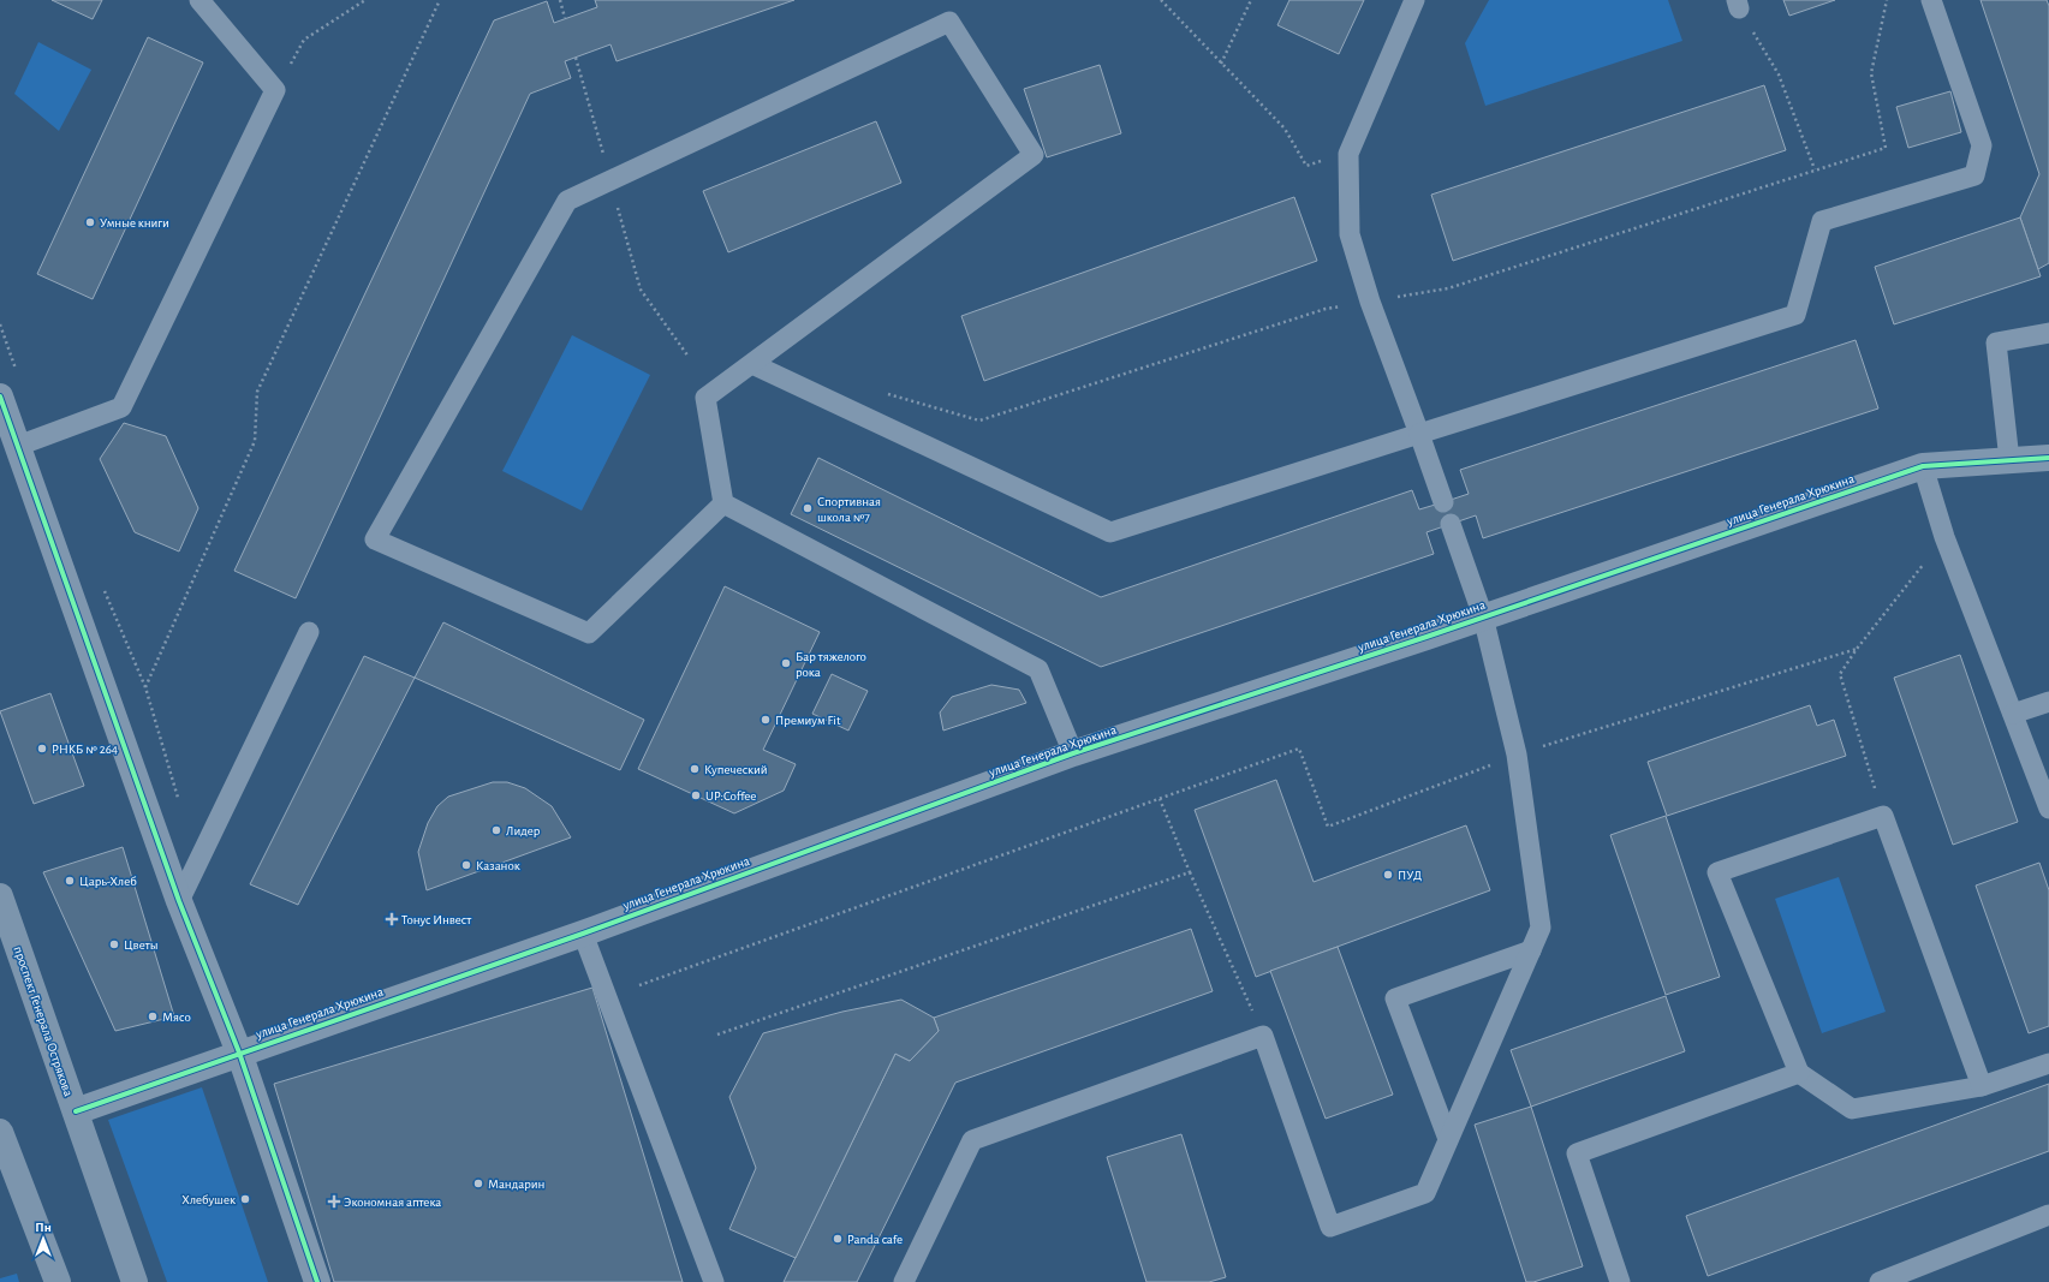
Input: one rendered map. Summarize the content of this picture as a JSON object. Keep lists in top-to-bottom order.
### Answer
{
  "streets": {
    "main road": ["проспект Генерала Острякова"],
    "street": ["улица Генерала Хрюкина"]
  },
  "crossings": [
    ["улица Генерала Хрюкина", "проспект Генерала Острякова"]
  ],
  "places": {
    "other": [
      "Умные книги",
      "Спортивная школа №7",
      "Бар тяжелого рока",
      "Премиум Fit",
      "РНКБ № 264",
      "Купеческий",
      "UP:Coffee",
      "Лидер",
      "Казанок",
      "ПУД",
      "Царь-Хлеб",
      "Цветы",
      "Мясо",
      "Мандарин",
      "Хлебушек",
      "Panda cafe"
    ],
    "health": ["Тонус Инвест", "Экономная аптека"]
  },
  "north": "top"
}
